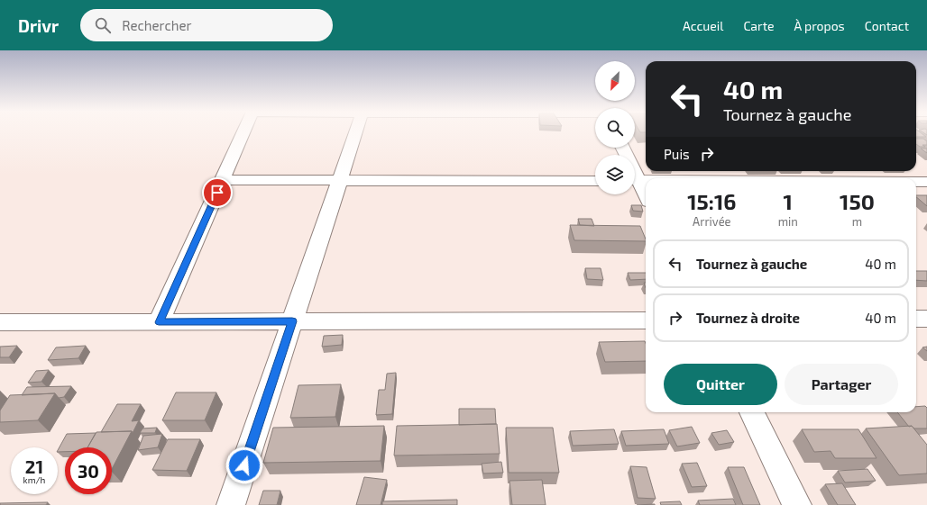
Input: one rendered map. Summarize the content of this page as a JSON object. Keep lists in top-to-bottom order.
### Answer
{
  "north": "bottom left",
  "page": {
    "header": "Drivr",
    "search": "Rechercher",
    "nav": [
      "Accueil",
      "Carte",
      "À propos",
      "Contact"
    ],
    "turn": ["40 m", "Tournez à gauche"],
    "then": "Puis",
    "eta": [
      "15:16",
      "Arrivée",
      "1",
      "min",
      "150",
      "m"
    ],
    "list": [
      {
        "name": "Tournez à gauche",
        "value": "40 m"
      },
      {
        "name": "Tournez à droite",
        "value": "40 m"
      }
    ],
    "buttons": ["Quitter", "Partager"],
    "speed": "21 km/h",
    "limit": "30"
  }
}
